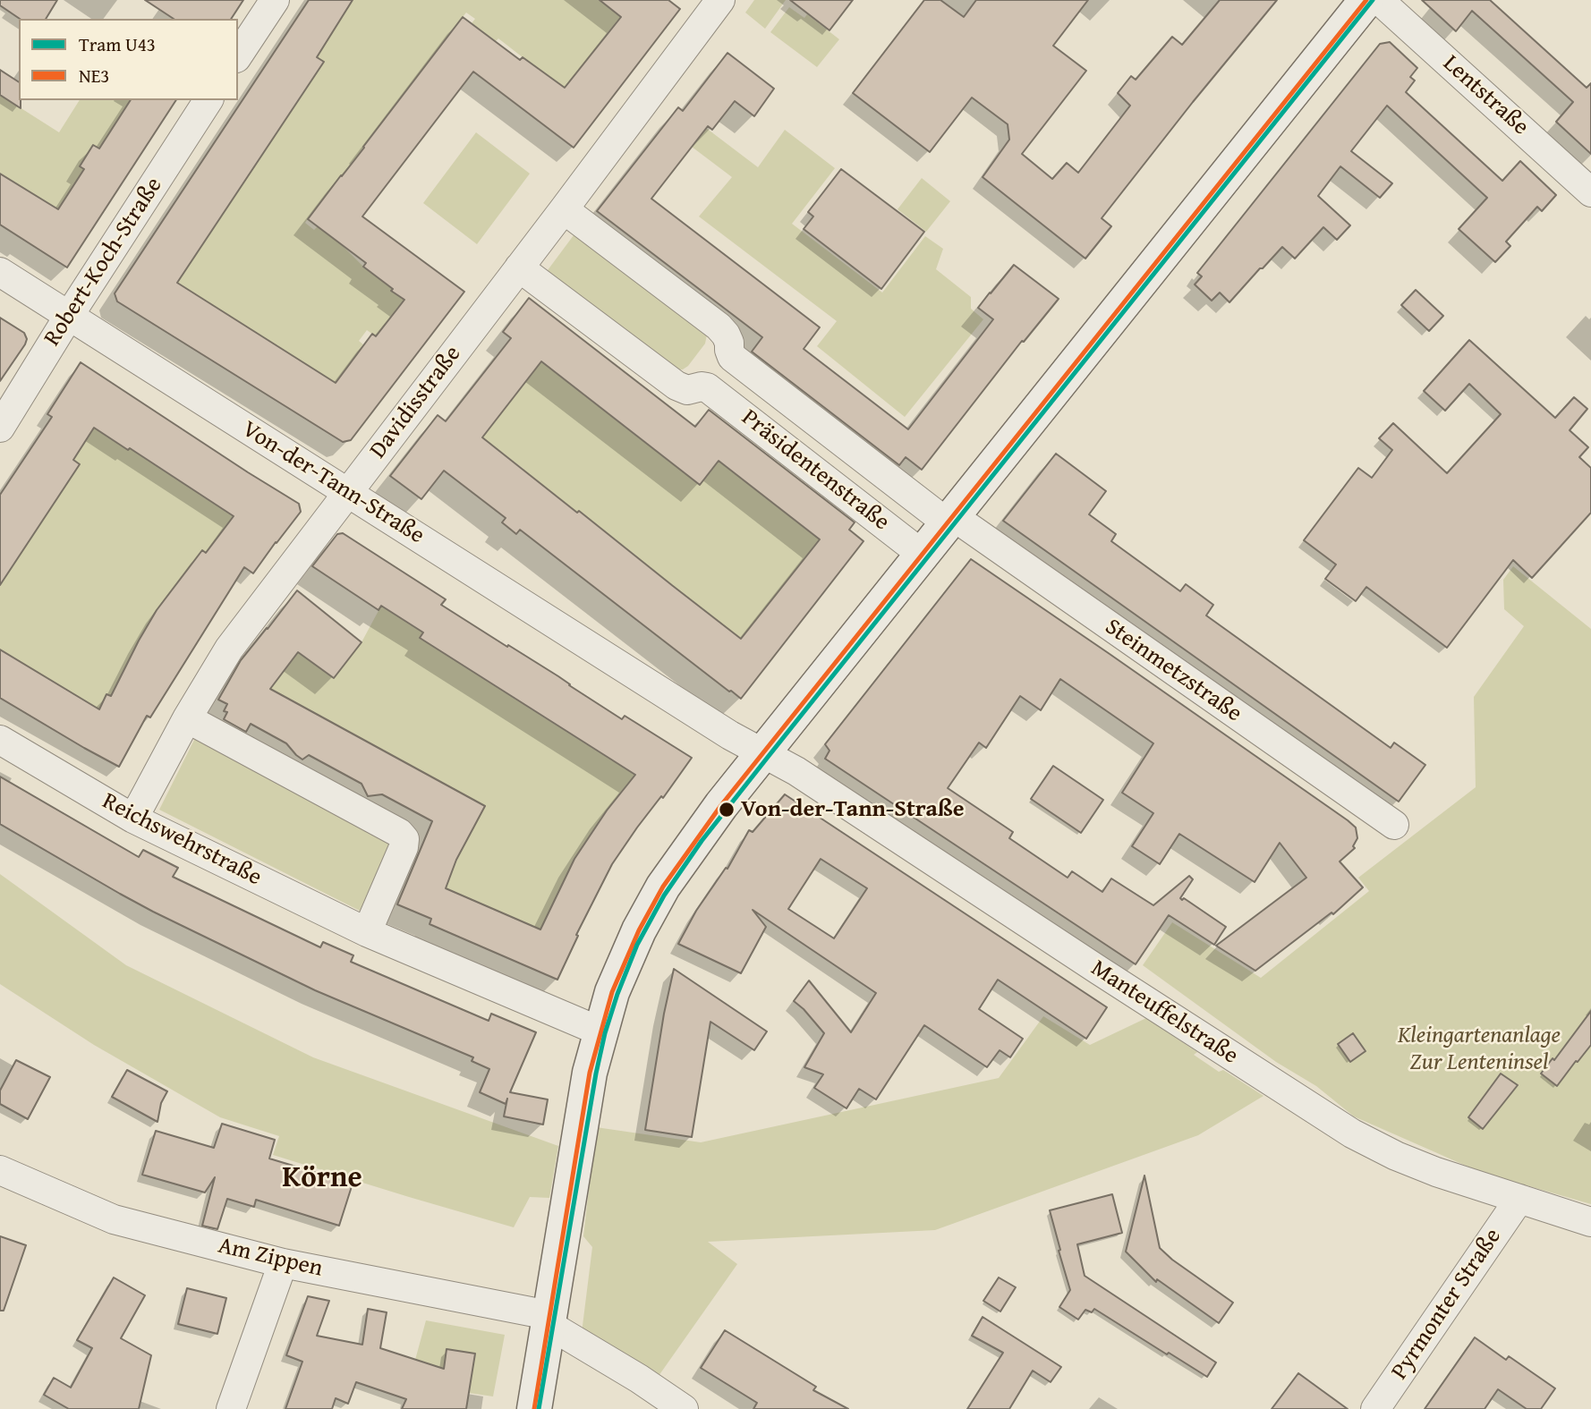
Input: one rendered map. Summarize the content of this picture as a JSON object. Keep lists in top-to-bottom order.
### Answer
{
  "streets": {
    "street": [
      "Lentstraße",
      "Robert-Koch-Straße",
      "Davidisstraße",
      "Präsidentenstraße",
      "Von-der-Tann-Straße",
      "Steinmetzstraße",
      "Reichswehrstraße",
      "Manteuffelstraße",
      "Am Zippen",
      "Pyrmonter Straße"
    ]
  },
  "crossings": [
    ["Robert-Koch-Straße", "Von-der-Tann-Straße"],
    ["Davidisstraße", "Von-der-Tann-Straße"],
    ["Davidisstraße", "Reichswehrstraße"],
    ["Präsidentenstraße", "Steinmetzstraße"],
    ["Von-der-Tann-Straße", "Manteuffelstraße"],
    ["Manteuffelstraße", "Pyrmonter Straße"]
  ],
  "districts": ["Körne"],
  "parks": ["Kleingartenanlage Zur Lenteninsel"],
  "places": ["Von-der-Tann-Straße"],
  "lines": ["tram line U43", "transit line NE3"],
  "legend": ["Tram U43", "NE3"]
}
